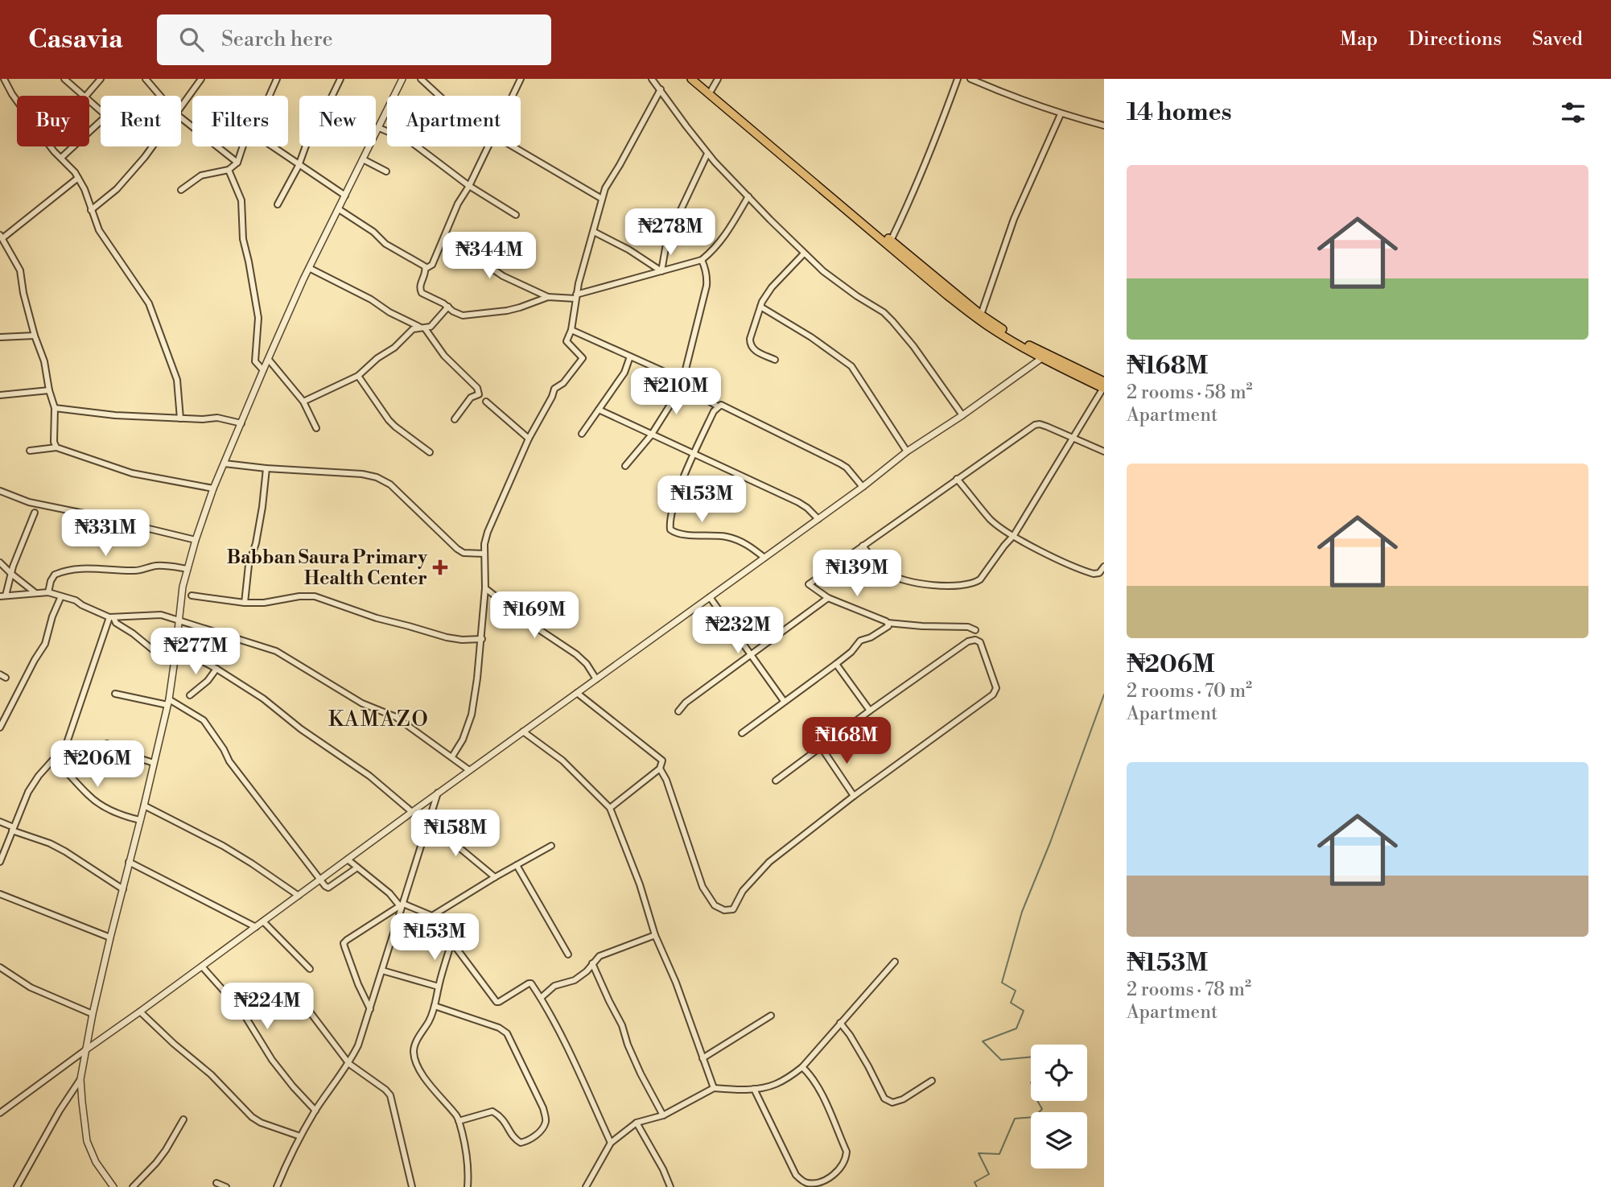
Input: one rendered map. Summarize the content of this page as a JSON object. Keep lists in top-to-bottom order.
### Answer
{
  "districts": ["KAMAZO"],
  "places": {
    "health": ["Babban Saura Primary Health Center"]
  },
  "page": {
    "header": "Casavia",
    "search": "Search here",
    "nav": ["Map", "Directions", "Saved"],
    "heading": "14 homes",
    "chip": [
      "Buy",
      "Rent",
      "Filters",
      "New",
      "Apartment"
    ],
    "list": [
      {
        "name": "₦168M",
        "note": "2 rooms · 58 m² · Apartment"
      },
      {
        "name": "₦206M",
        "note": "2 rooms · 70 m² · Apartment"
      },
      {
        "name": "₦153M",
        "note": "2 rooms · 78 m² · Apartment"
      }
    ],
    "price": [
      "₦278M",
      "₦344M",
      "₦210M",
      "₦153M",
      "₦331M",
      "₦139M",
      "₦169M",
      "₦232M",
      "₦277M",
      "₦168M",
      "₦206M",
      "₦158M",
      "₦153M",
      "₦224M"
    ]
  }
}
